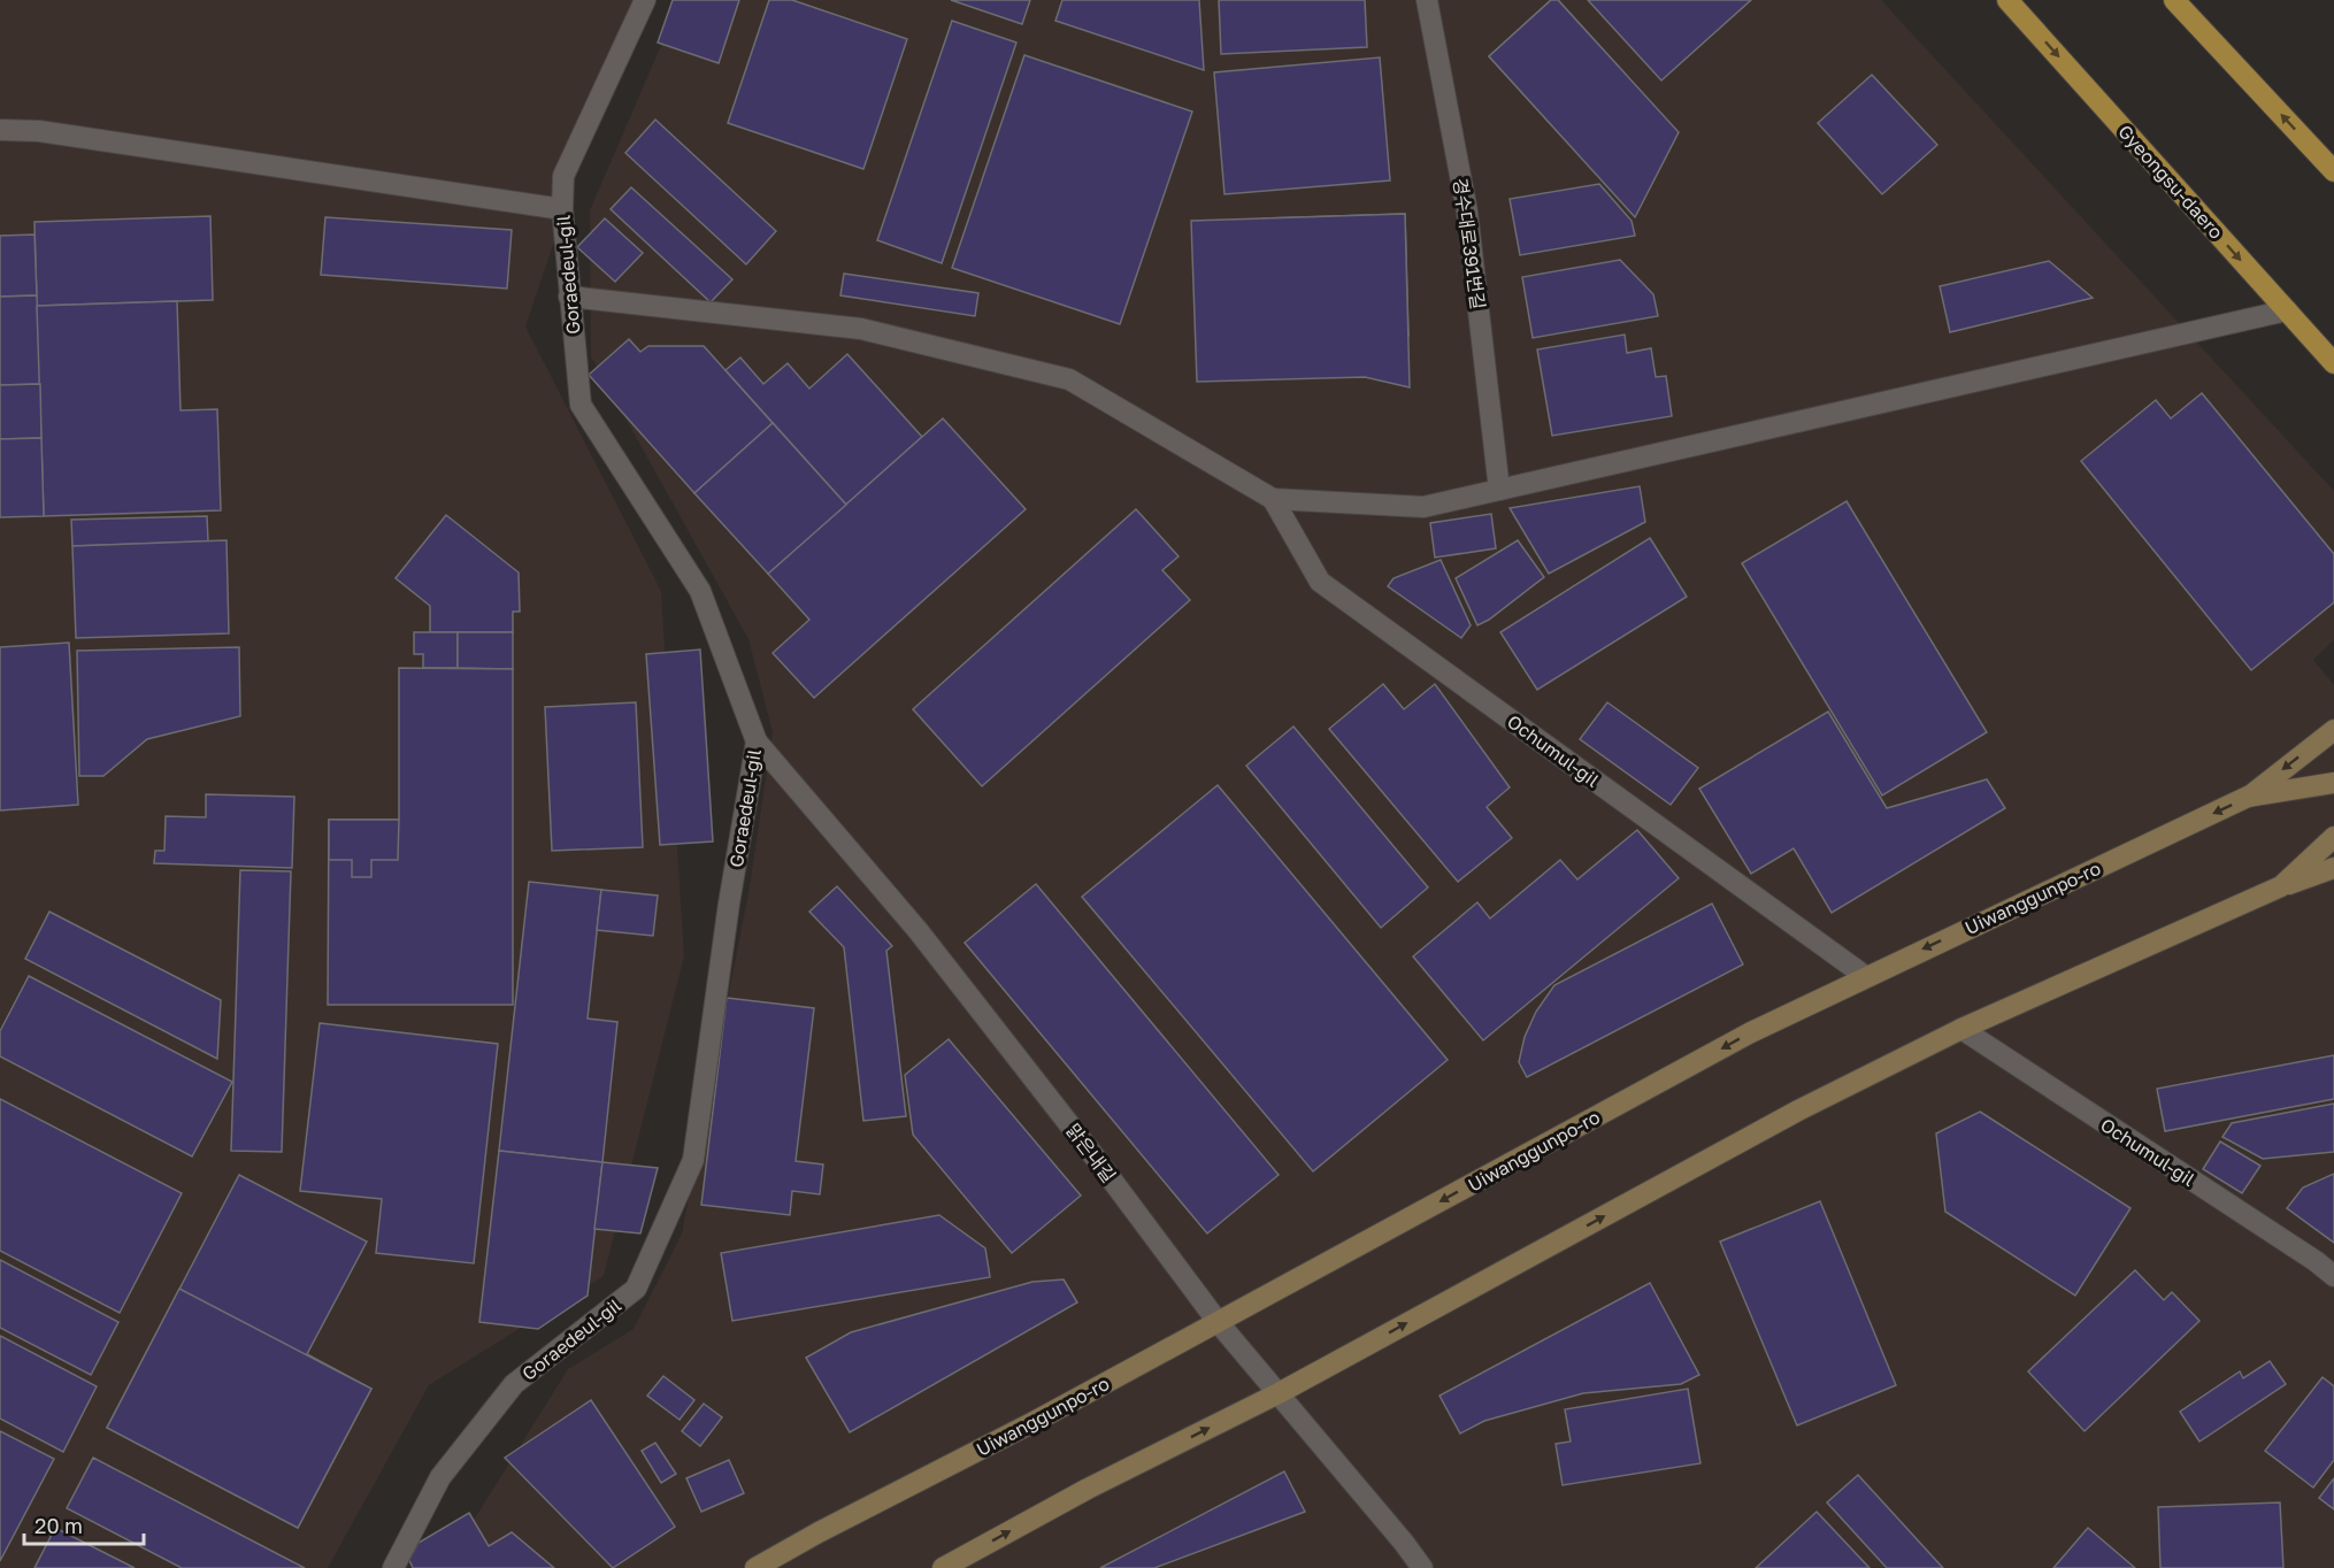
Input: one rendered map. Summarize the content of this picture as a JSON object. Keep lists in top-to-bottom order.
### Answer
{
  "streets": {
    "main road": ["Gyeongsu-daero"],
    "street": [
      "경수대로391번길",
      "Goraedeul-gil",
      "Ochumul-gil",
      "Uiwanggunpo-ro",
      "맑은내길"
    ]
  },
  "crossings": [
    ["Goraedeul-gil", "맑은내길"],
    ["Ochumul-gil", "Uiwanggunpo-ro"],
    ["Uiwanggunpo-ro", "맑은내길"]
  ],
  "scale_bar": "20 m"
}
